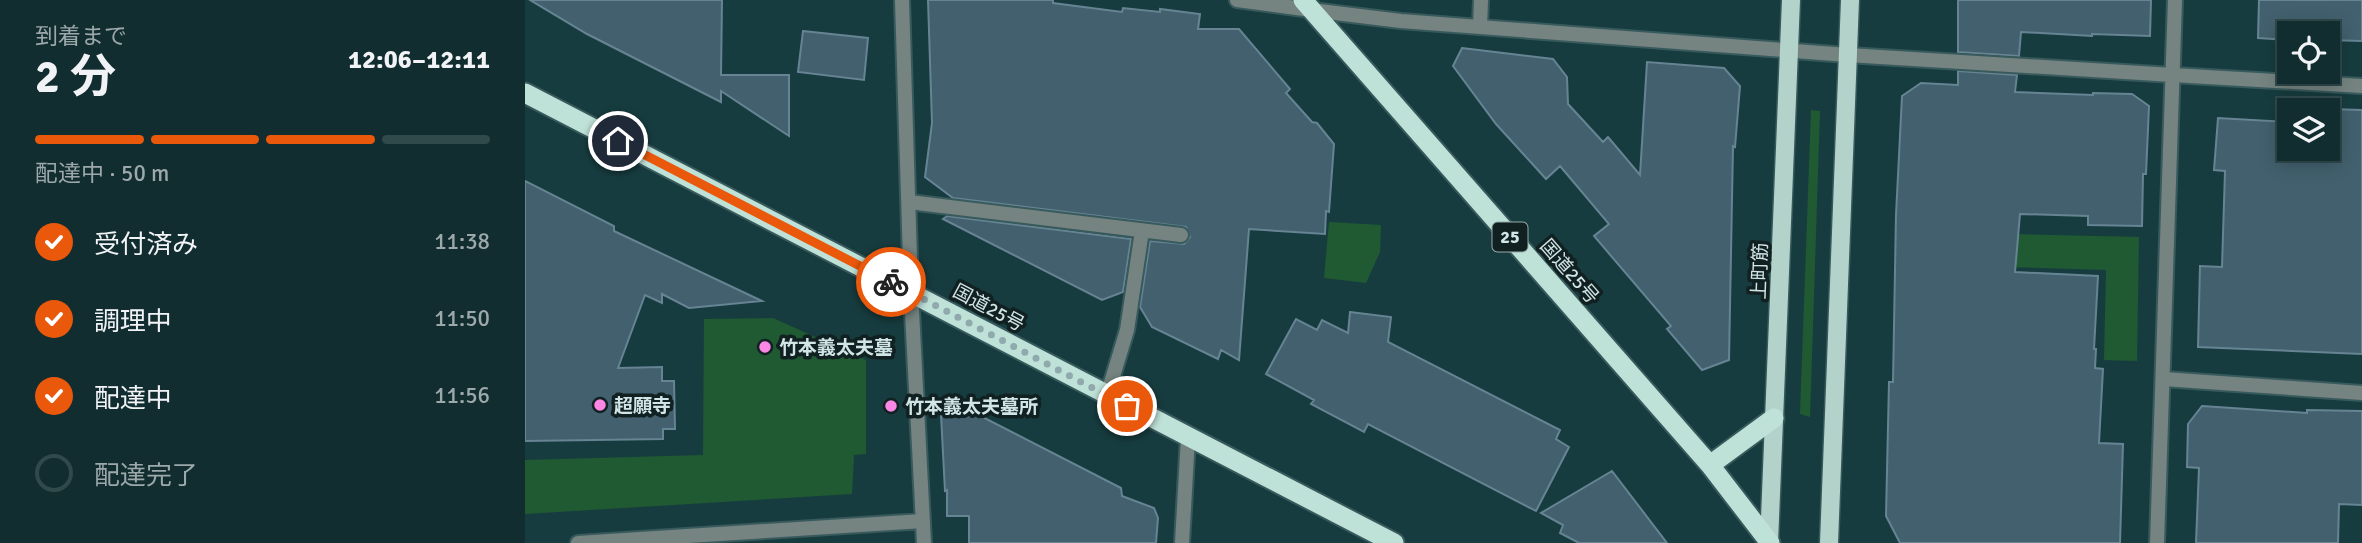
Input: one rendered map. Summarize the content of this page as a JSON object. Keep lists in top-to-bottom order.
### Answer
{
  "streets": {
    "highway": ["25", "国道25号"],
    "main road": ["上町筋"]
  },
  "crossings": [
    ["国道25号", "上町筋"]
  ],
  "places": ["竹本義太夫墓", "超願寺", "竹本義太夫墓所"],
  "page": {
    "heading": ["2 分", "到着まで", "12:06–12:11"],
    "bar": "配達中 · 50 m",
    "list": [
      ["受付済み", "11:38"],
      ["調理中", "11:50"],
      ["配達中", "11:56"],
      "配達完了"
    ]
  }
}
